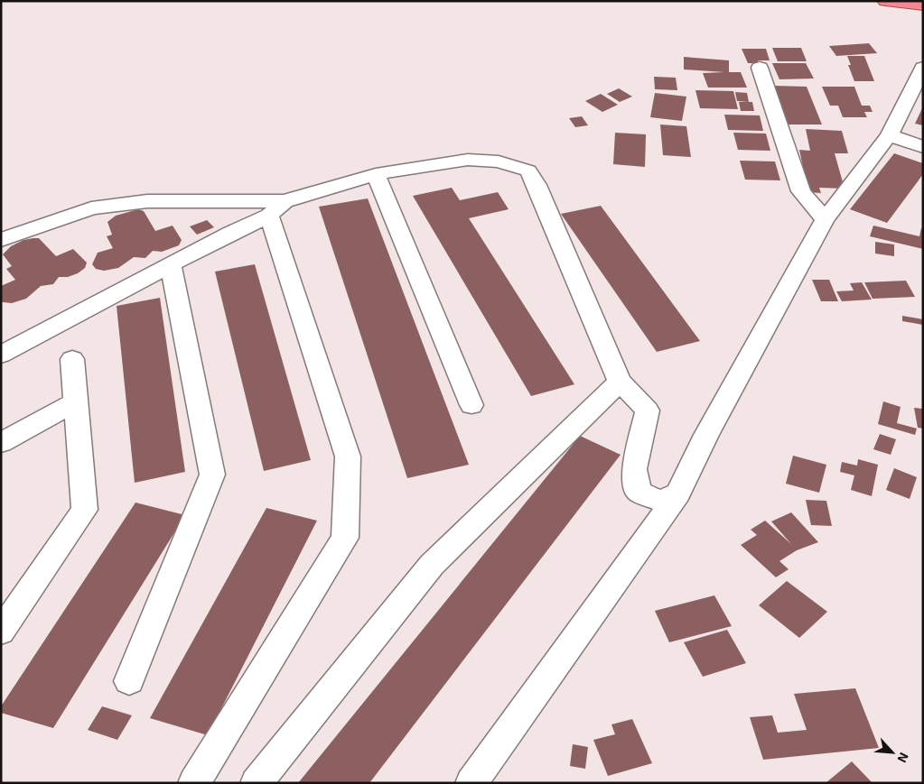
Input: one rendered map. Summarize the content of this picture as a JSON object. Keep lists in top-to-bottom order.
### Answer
{
  "north": "bottom right"
}
